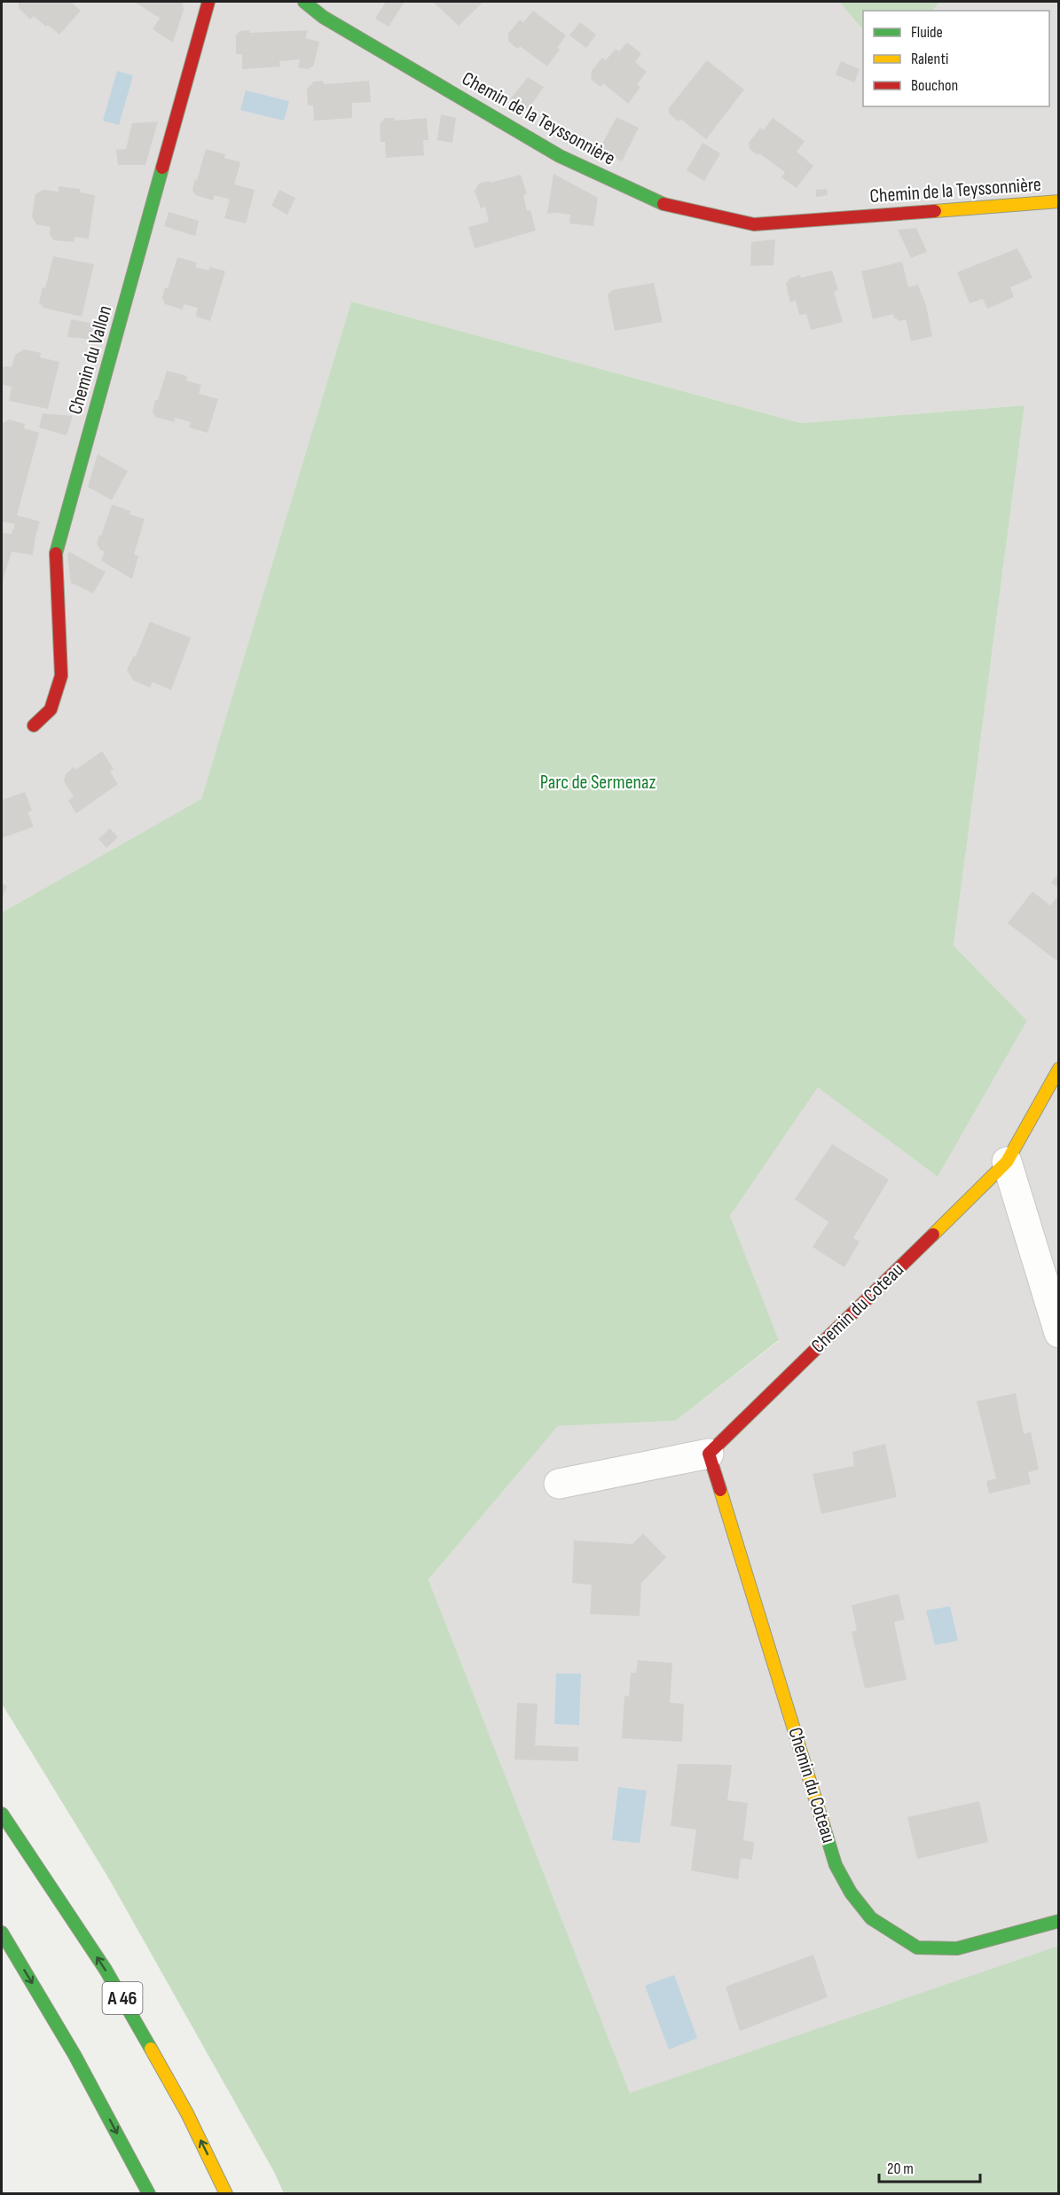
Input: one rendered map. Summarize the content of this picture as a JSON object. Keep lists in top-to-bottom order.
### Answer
{
  "streets": {
    "main road": [
      "Chemin de la Teyssonnière",
      "Chemin du Vallon",
      "Chemin du Coteau",
      "A 46"
    ]
  },
  "parks": ["Parc de Sermenaz"],
  "legend": ["Fluide", "Ralenti", "Bouchon"],
  "scale_bar": "20 m"
}
